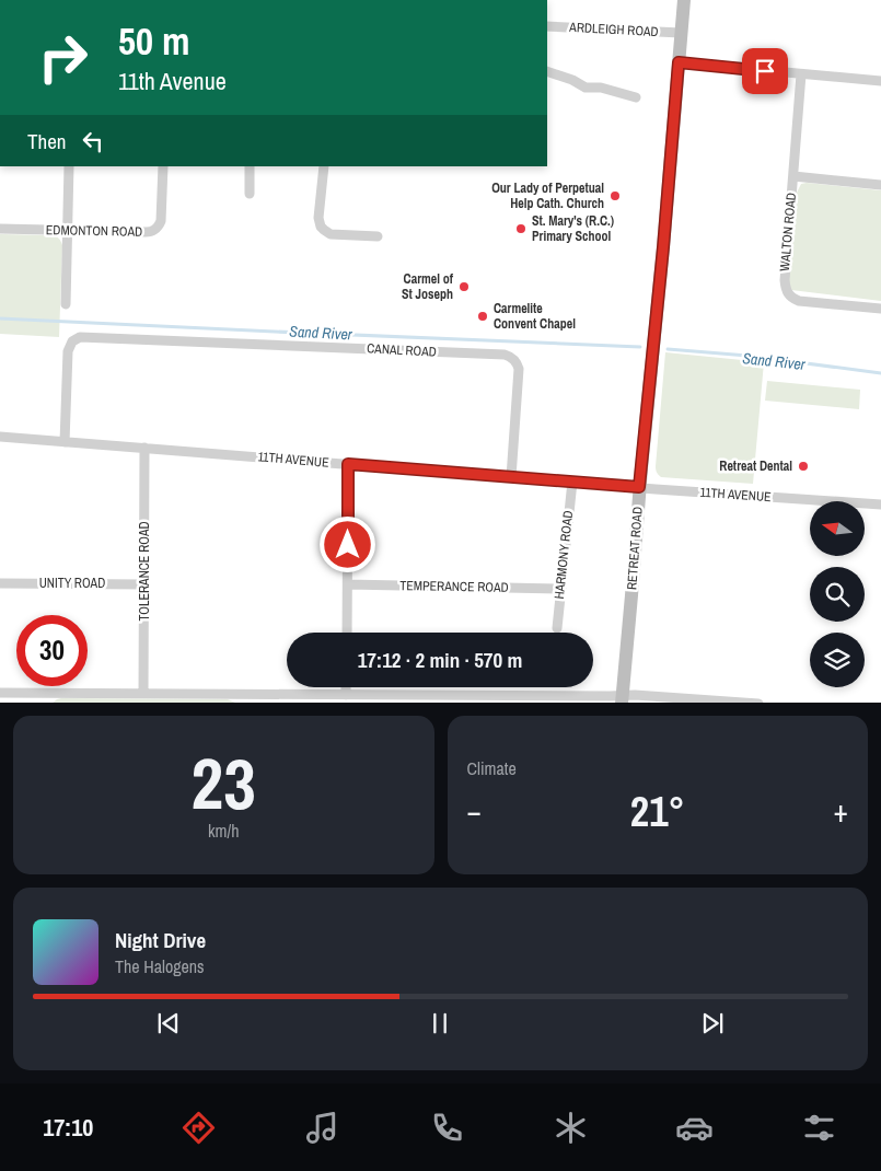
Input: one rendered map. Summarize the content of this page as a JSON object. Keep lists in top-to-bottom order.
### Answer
{
  "streets": {
    "main road": ["RETREAT ROAD"],
    "street": [
      "ARDLEIGH ROAD",
      "EDMONTON ROAD",
      "WALTON ROAD",
      "CANAL ROAD",
      "11TH AVENUE",
      "HARMONY ROAD",
      "TOLERANCE ROAD",
      "UNITY ROAD",
      "TEMPERANCE ROAD"
    ]
  },
  "crossings": [
    ["ARDLEIGH ROAD", "RETREAT ROAD"],
    ["CANAL ROAD", "11TH AVENUE"],
    ["11TH AVENUE", "RETREAT ROAD"],
    ["11TH AVENUE", "HARMONY ROAD"],
    ["11TH AVENUE", "TOLERANCE ROAD"],
    ["HARMONY ROAD", "TEMPERANCE ROAD"],
    ["TOLERANCE ROAD", "UNITY ROAD"]
  ],
  "water": ["Sand River"],
  "places": [
    "Our Lady of Perpetual Help Cath. Church",
    "St. Mary's (R.C.) Primary School",
    "Carmel of St Joseph",
    "Carmelite Convent Chapel",
    "Retreat Dental"
  ],
  "north": "left",
  "page": {
    "turn": ["50 m", "11th Avenue"],
    "then": "Then",
    "limit": "30",
    "trip": "17:12 · 2 min · 570 m",
    "tile": [
      ["23", "km/h"],
      "Climate"
    ],
    "heat": ["−", "21°", "+"],
    "song": ["Night Drive", "The Halogens"],
    "tabs": "17:10"
  }
}
